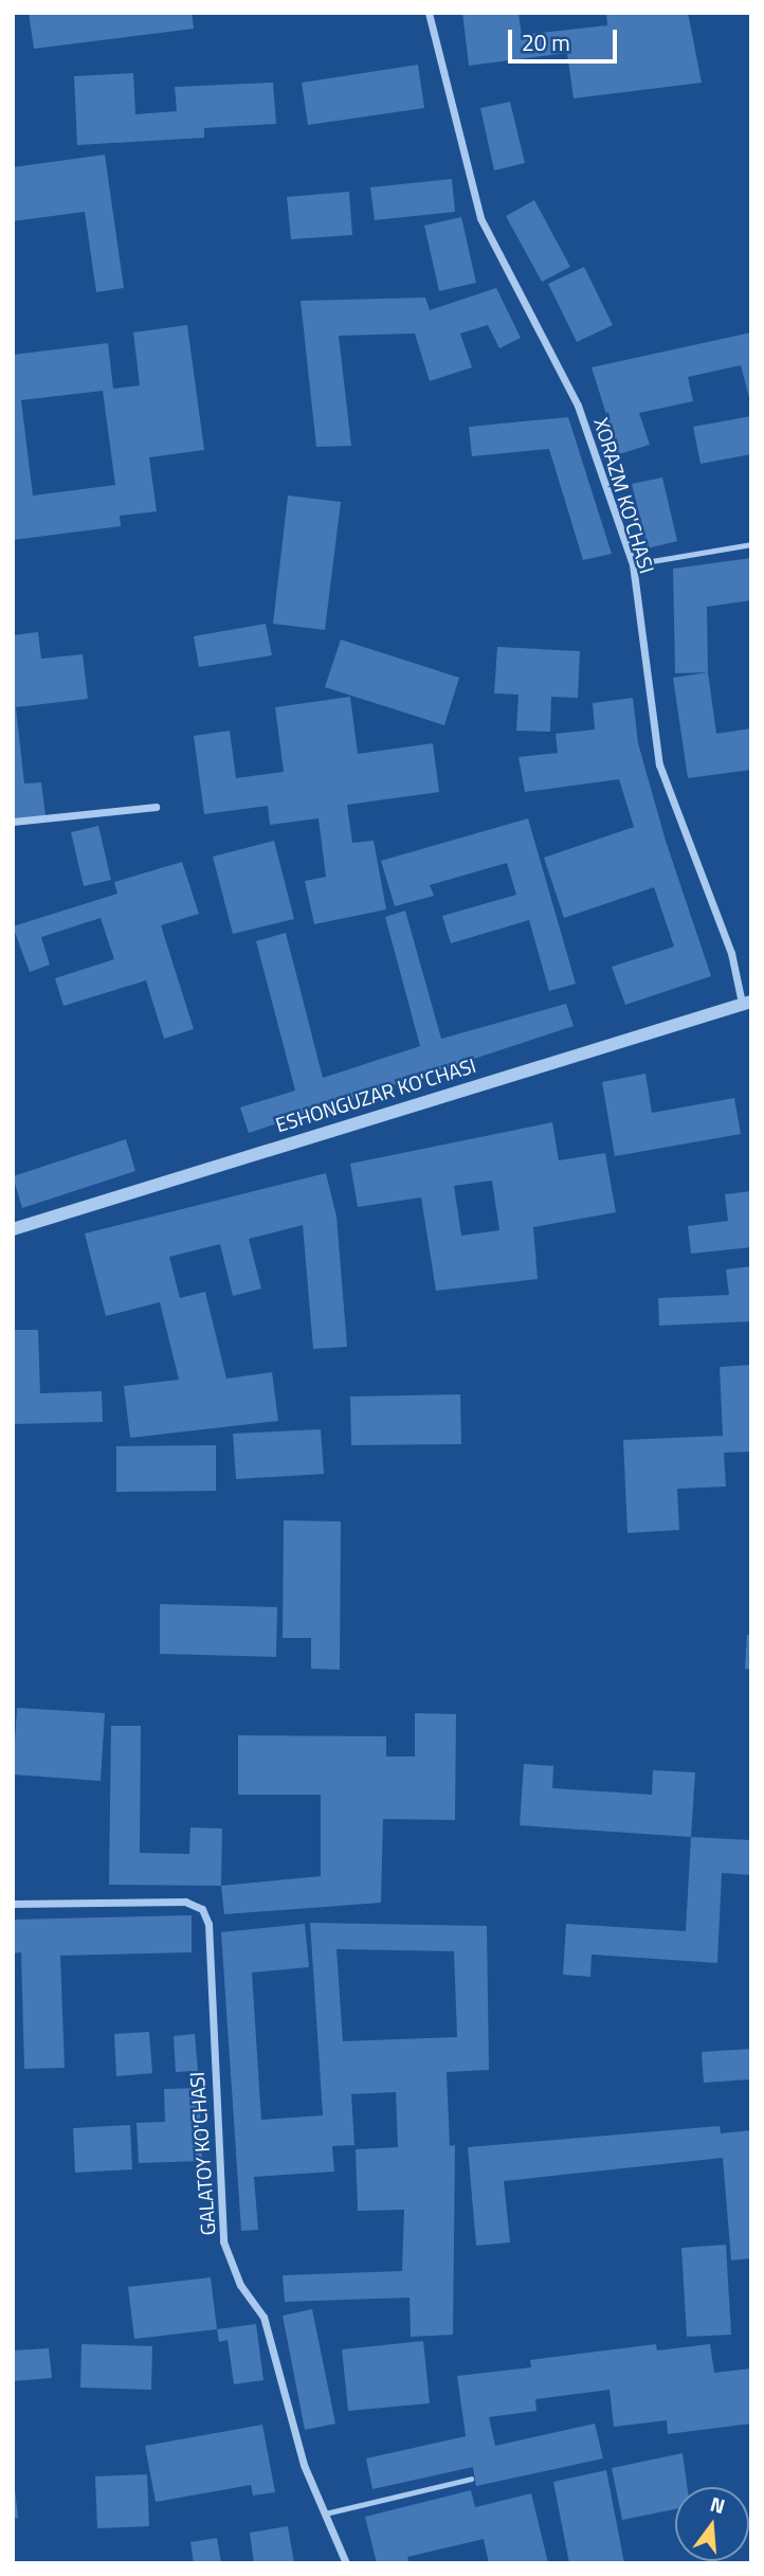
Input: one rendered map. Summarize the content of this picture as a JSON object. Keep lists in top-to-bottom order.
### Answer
{
  "streets": {
    "street": ["XORAZM KO'CHASI", "ESHONGUZAR KO'CHASI", "GALATOY KO'CHASI"]
  },
  "crossings": [
    ["XORAZM KO'CHASI", "ESHONGUZAR KO'CHASI"]
  ],
  "scale_bar": "20 m",
  "north": "top"
}
